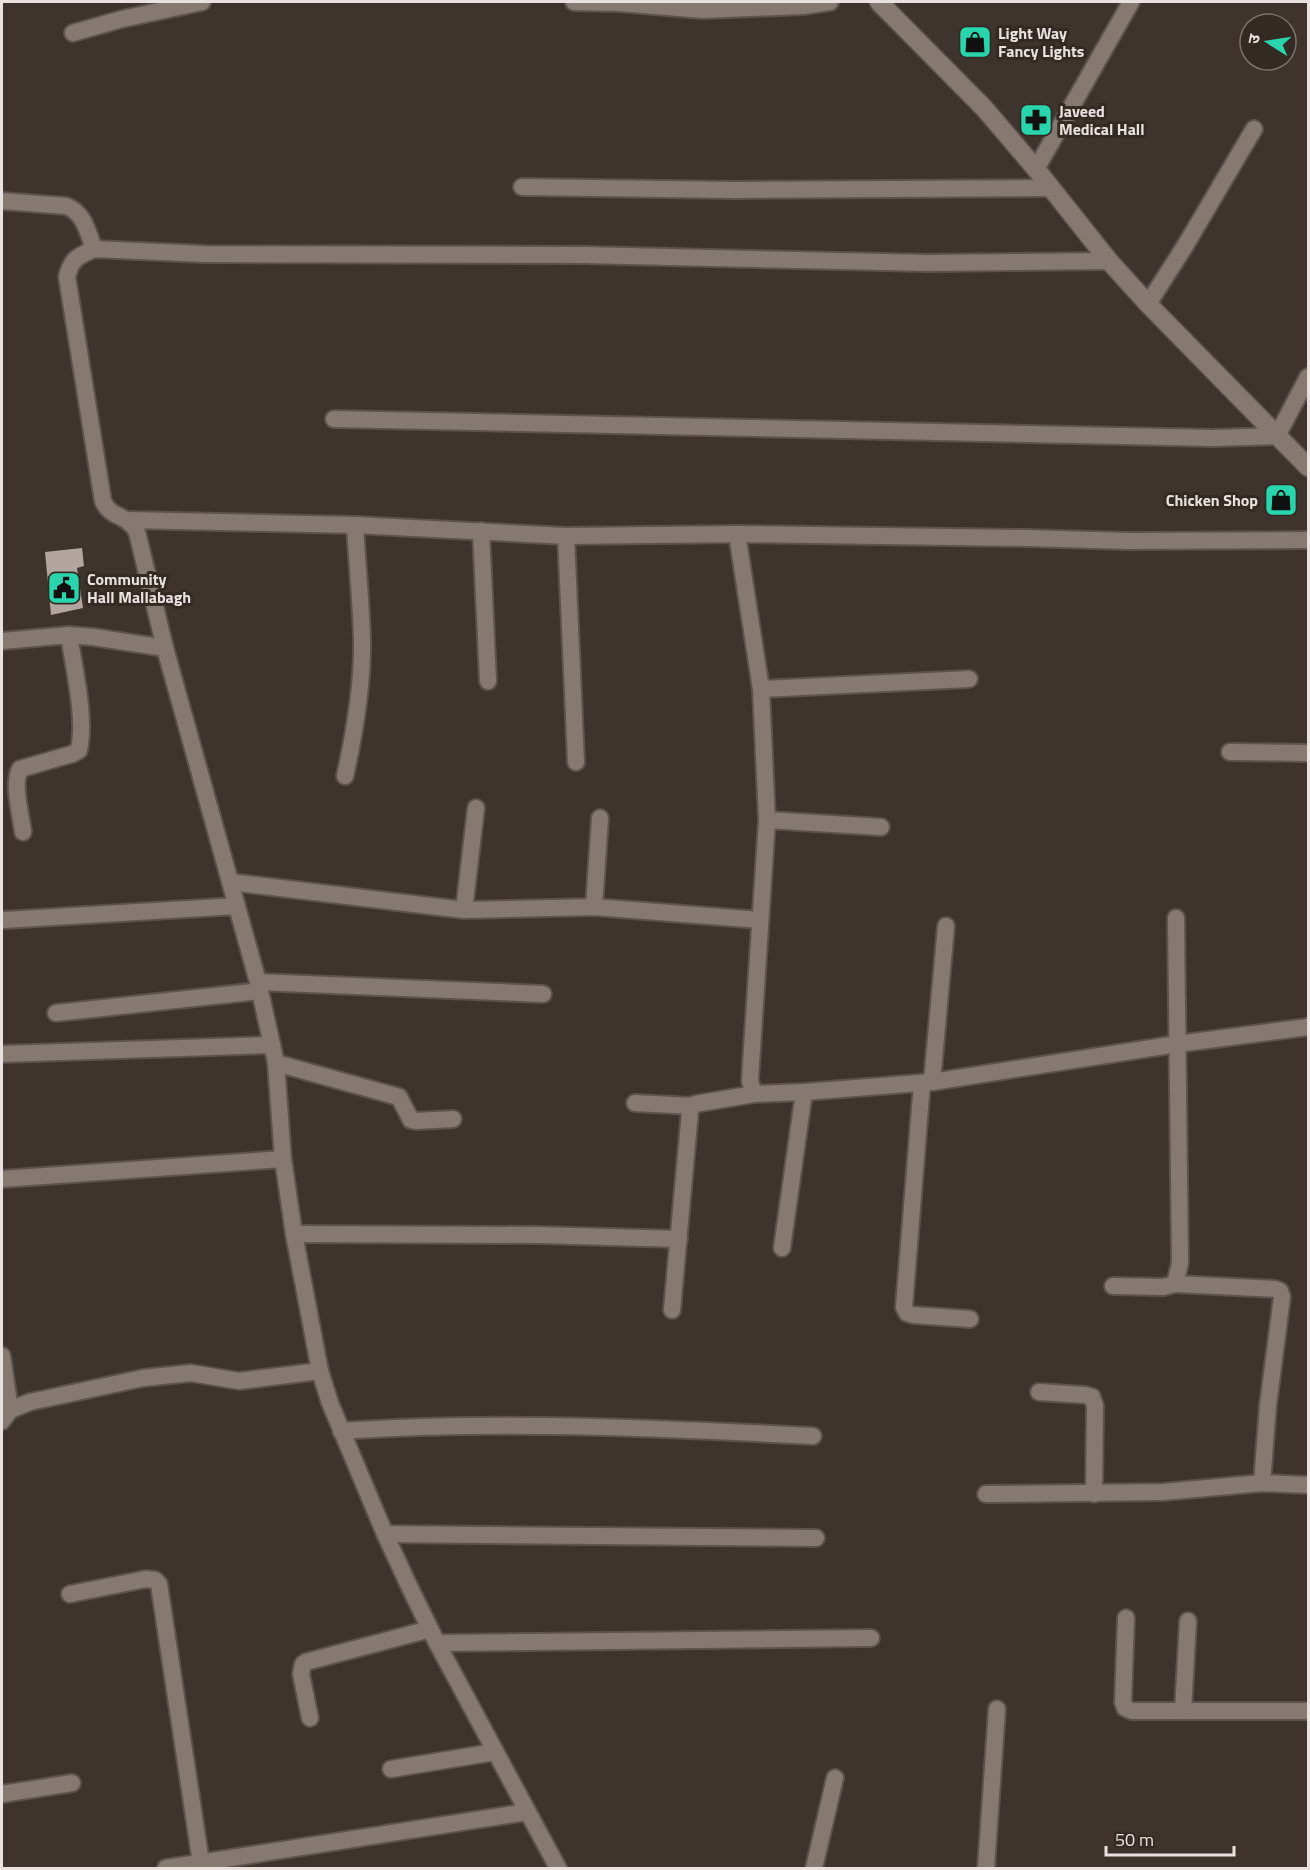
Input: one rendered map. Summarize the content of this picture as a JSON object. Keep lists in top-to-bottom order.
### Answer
{
  "places": {
    "shop": ["Light Way Fancy Lights", "Chicken Shop"],
    "pharmacy": ["Javeed Medical Hall"],
    "public building": ["Community Hall Mallabagh"]
  },
  "scale_bar": "50 m",
  "north": "left"
}
